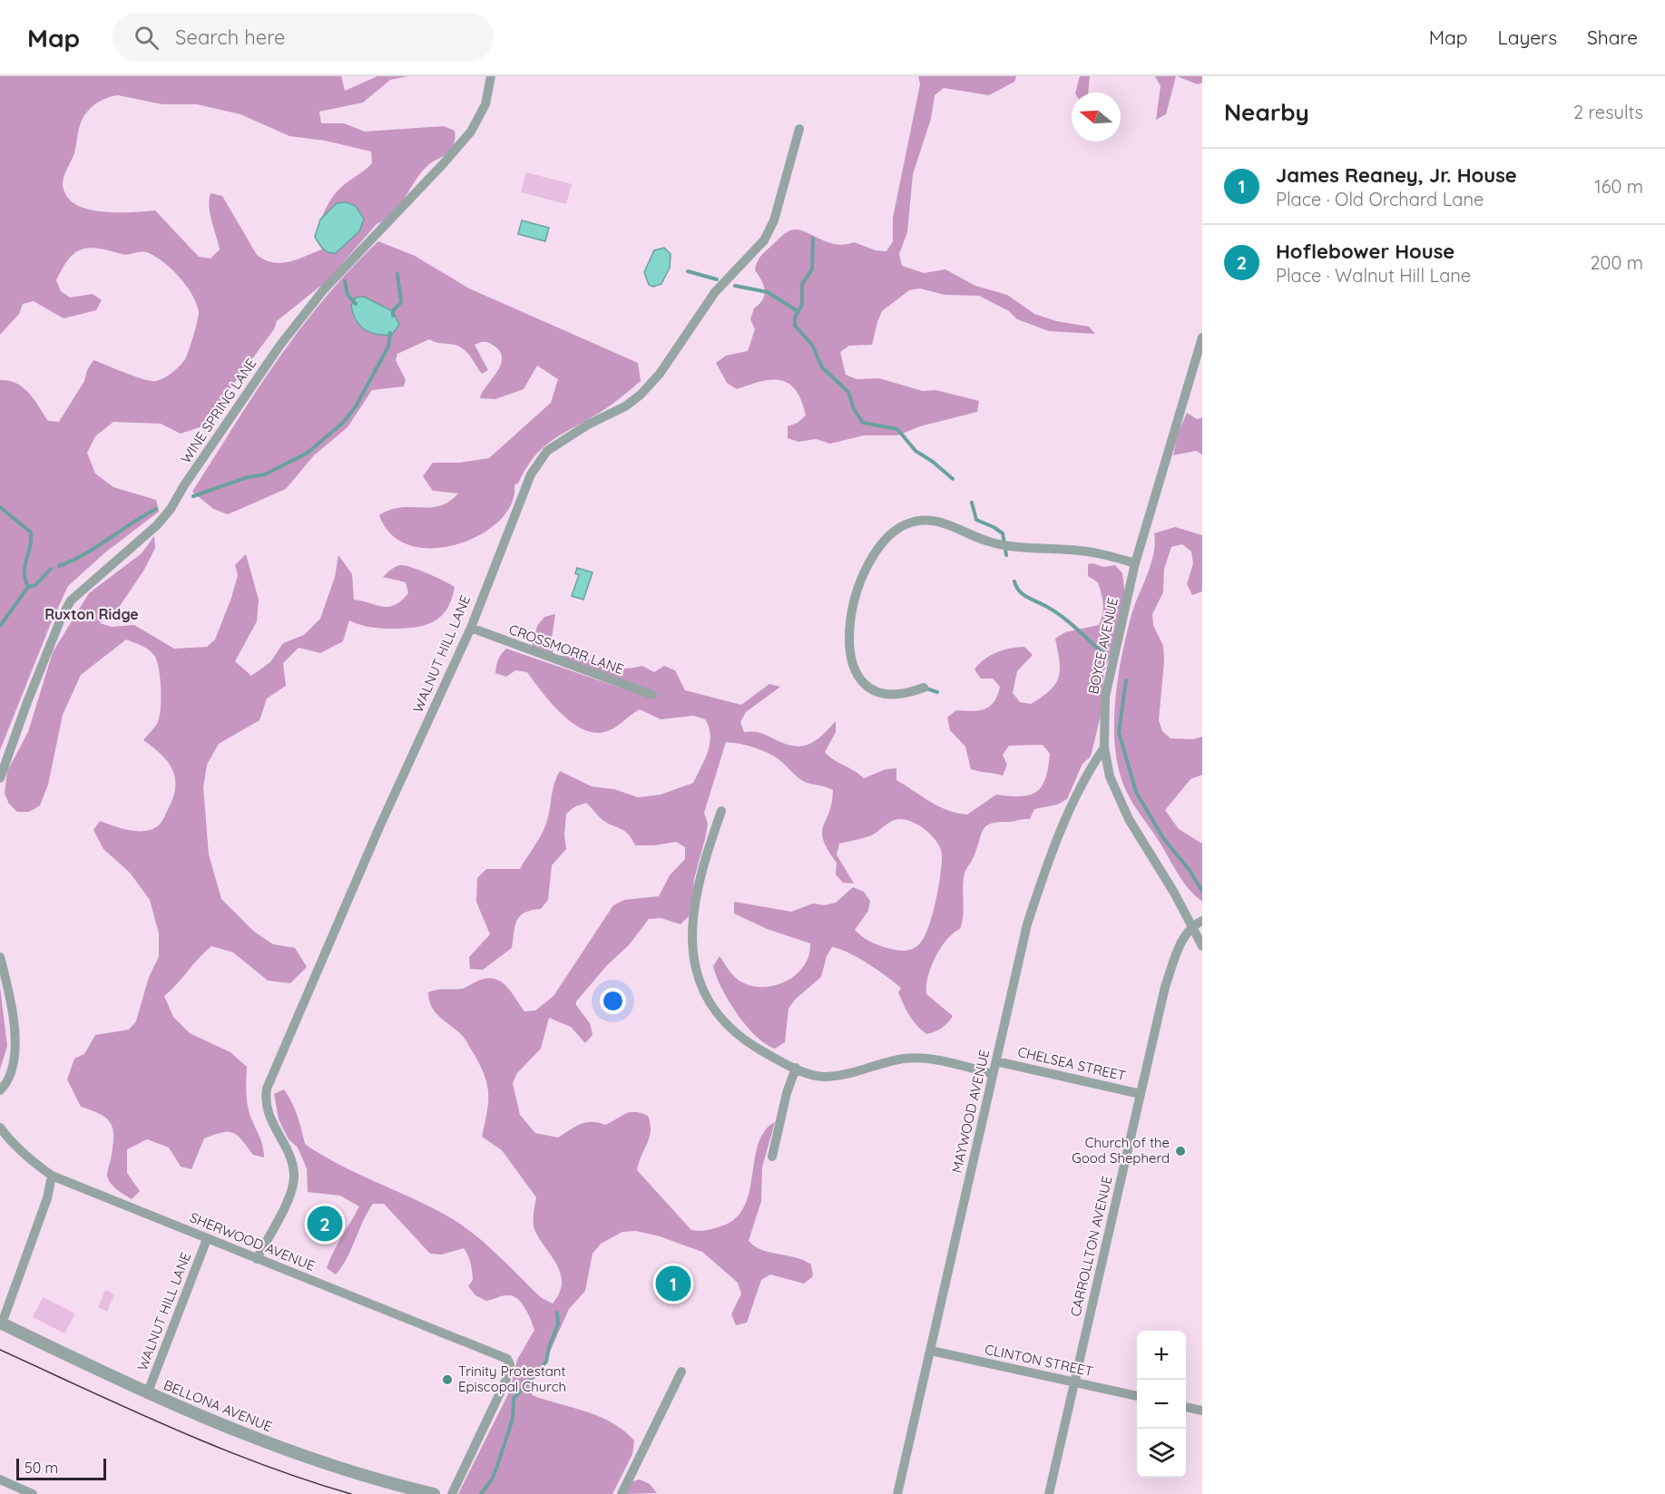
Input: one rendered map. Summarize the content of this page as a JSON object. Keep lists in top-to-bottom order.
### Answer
{
  "streets": {
    "street": [
      "WINE SPRING LANE",
      "BOYCE AVENUE",
      "CROSSMORR LANE",
      "WALNUT HILL LANE",
      "CHELSEA STREET",
      "MAYWOOD AVENUE",
      "SHERWOOD AVENUE",
      "CARROLLTON AVENUE",
      "CLINTON STREET",
      "BELLONA AVENUE"
    ]
  },
  "crossings": [
    ["BOYCE AVENUE", "MAYWOOD AVENUE"],
    ["BOYCE AVENUE", "CARROLLTON AVENUE"],
    ["CROSSMORR LANE", "WALNUT HILL LANE"],
    ["WALNUT HILL LANE", "SHERWOOD AVENUE"],
    ["WALNUT HILL LANE", "BELLONA AVENUE"],
    ["CHELSEA STREET", "MAYWOOD AVENUE"],
    ["CHELSEA STREET", "CARROLLTON AVENUE"],
    ["MAYWOOD AVENUE", "CLINTON STREET"],
    ["CARROLLTON AVENUE", "CLINTON STREET"]
  ],
  "districts": ["Ruxton Ridge"],
  "places": ["Church of the Good Shepherd", "Trinity Protestant Episcopal Church"],
  "scale_bar": "50 m",
  "north": "left",
  "page": {
    "header": "Map",
    "search": "Search here",
    "nav": ["Map", "Layers", "Share"],
    "heading": ["Nearby", "2 results"],
    "list": [
      {
        "mark": "1",
        "name": "James Reaney, Jr. House",
        "note": "Place · Old Orchard Lane",
        "value": "160 m"
      },
      {
        "mark": "2",
        "name": "Hoflebower House",
        "note": "Place · Walnut Hill Lane",
        "value": "200 m"
      }
    ],
    "pins": ["2", "1"],
    "map_buttons": ["+", "−"],
    "scale": "50 m"
  }
}
